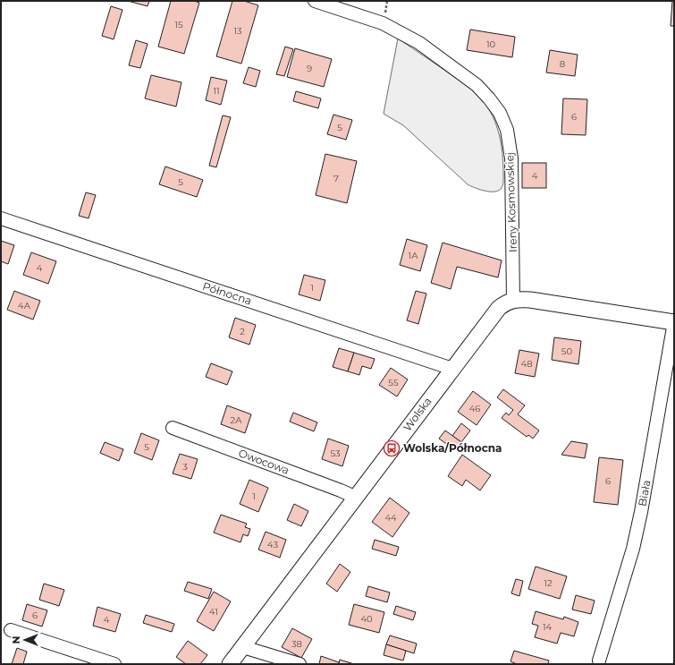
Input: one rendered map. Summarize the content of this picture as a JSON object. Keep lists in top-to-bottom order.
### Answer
{
  "streets": {
    "street": [
      "Ireny Kosmowskiej",
      "Północna",
      "Wolska",
      "Owocowa",
      "Biała"
    ]
  },
  "crossings": [
    ["Ireny Kosmowskiej", "Wolska"],
    ["Północna", "Wolska"],
    ["Wolska", "Owocowa"]
  ],
  "places": {
    "bus stop": ["Wolska/Północna"]
  },
  "house_numbers": [
    "15",
    "13",
    "10",
    "8",
    "9",
    "11",
    "6",
    "5",
    "4",
    "7",
    "5",
    "1A",
    "4",
    "1",
    "4A",
    "2",
    "50",
    "48",
    "55",
    "46",
    "2A",
    "5",
    "53",
    "3",
    "6",
    "1",
    "44",
    "43",
    "12",
    "41",
    "6",
    "40",
    "4",
    "14",
    "38"
  ],
  "north": "left"
}
